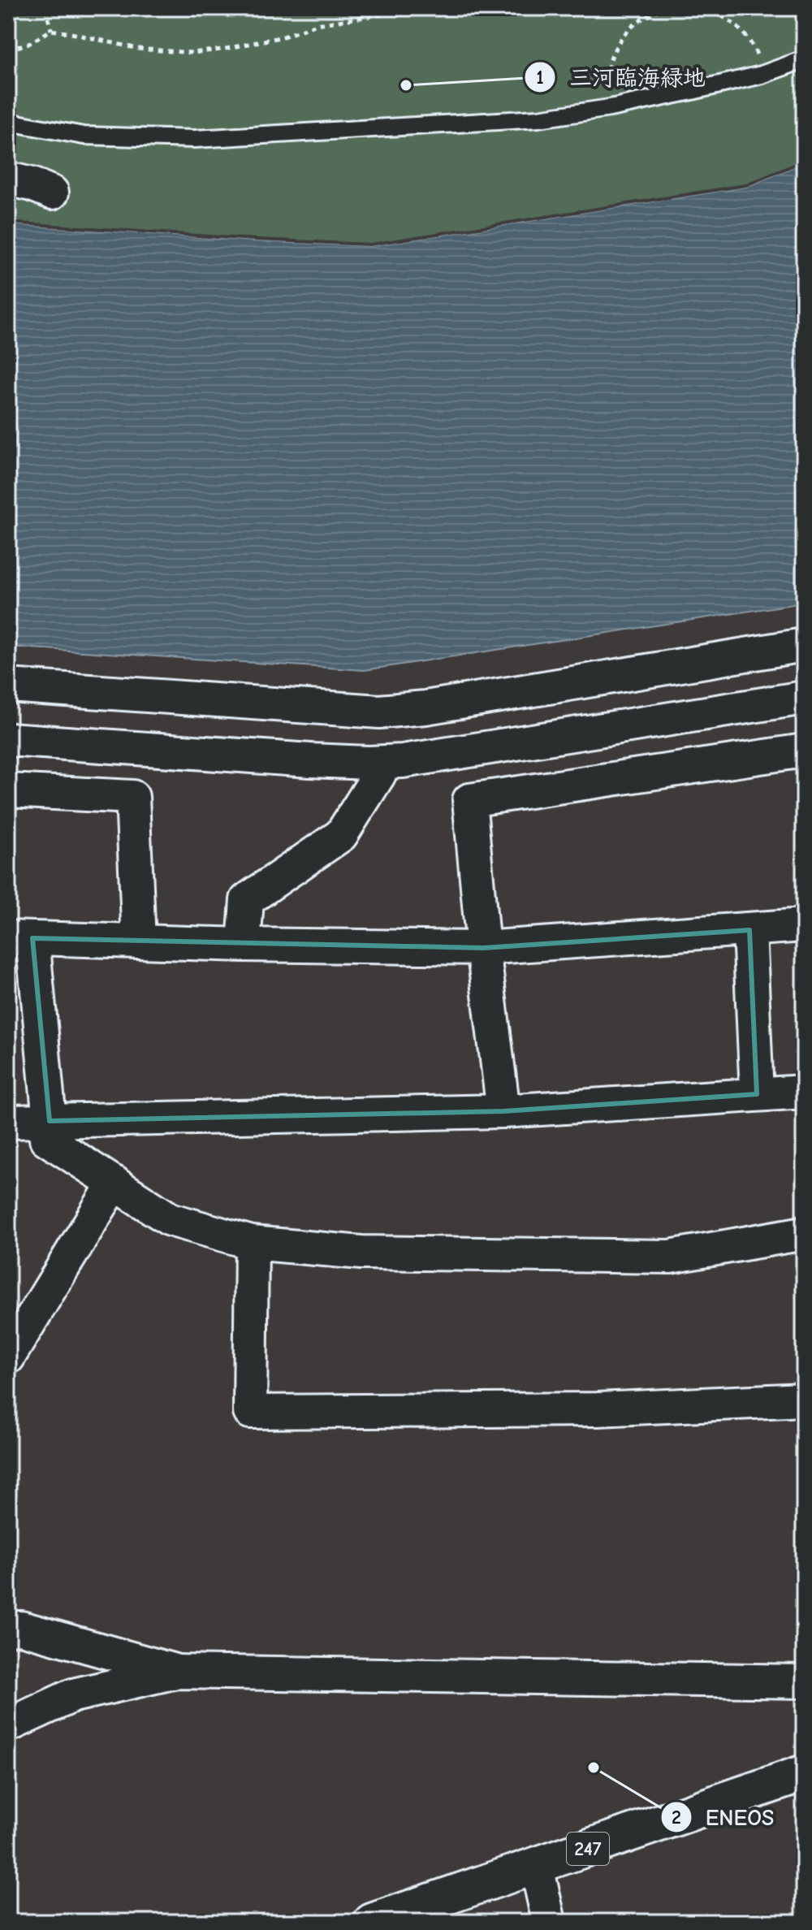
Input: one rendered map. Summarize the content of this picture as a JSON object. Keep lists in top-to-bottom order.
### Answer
{
  "streets": {
    "highway": ["247"]
  },
  "places": ["三河臨海緑地", "ENEOS"]
}
